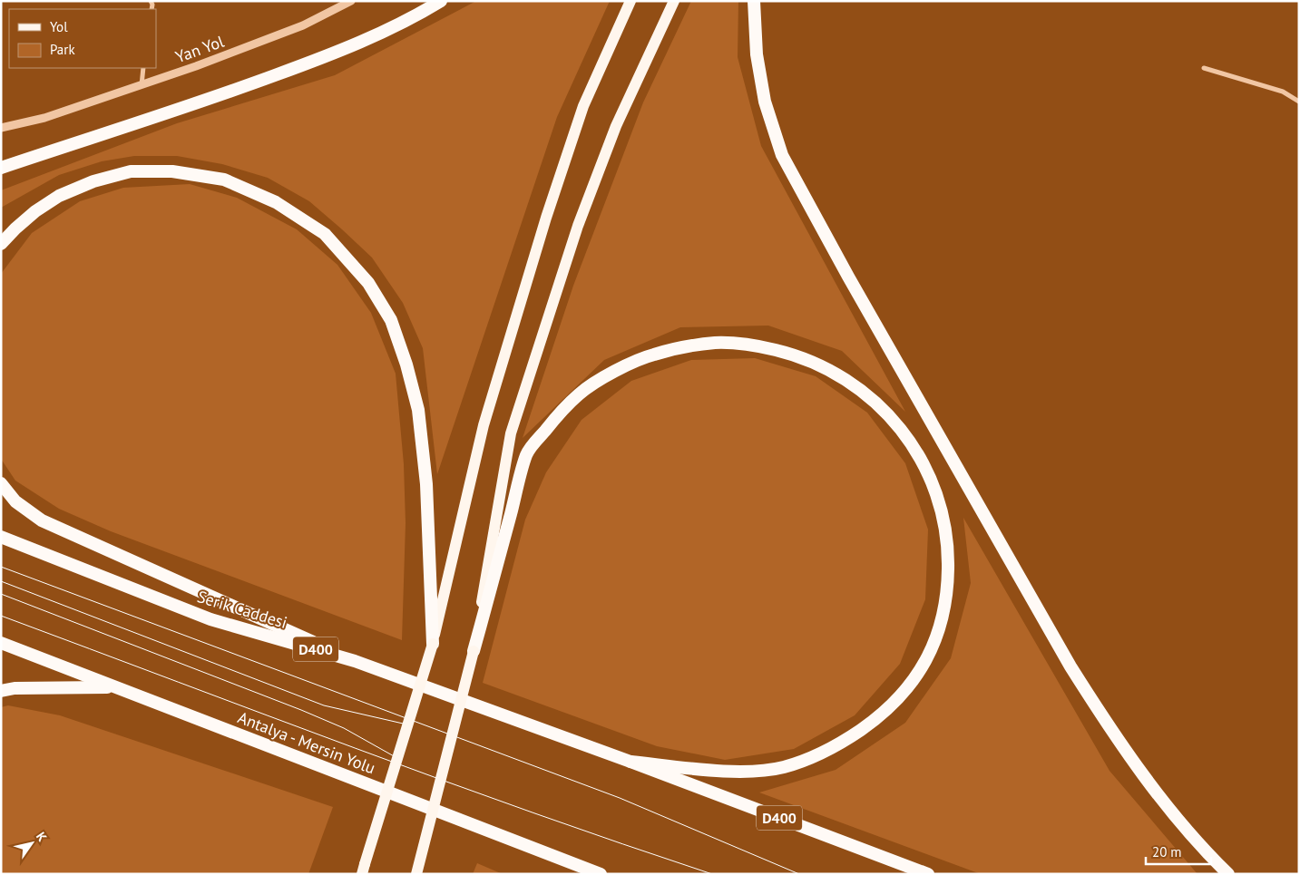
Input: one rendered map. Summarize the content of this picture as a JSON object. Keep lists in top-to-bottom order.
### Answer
{
  "streets": {
    "highway": ["Serik Caddesi", "D400", "Antalya - Mersin Yolu"],
    "street": ["Yan Yol"]
  },
  "crossings": [
    ["Serik Caddesi", "D400"]
  ],
  "legend": ["Yol", "Park"],
  "scale_bar": "20 m",
  "north": "top right"
}
